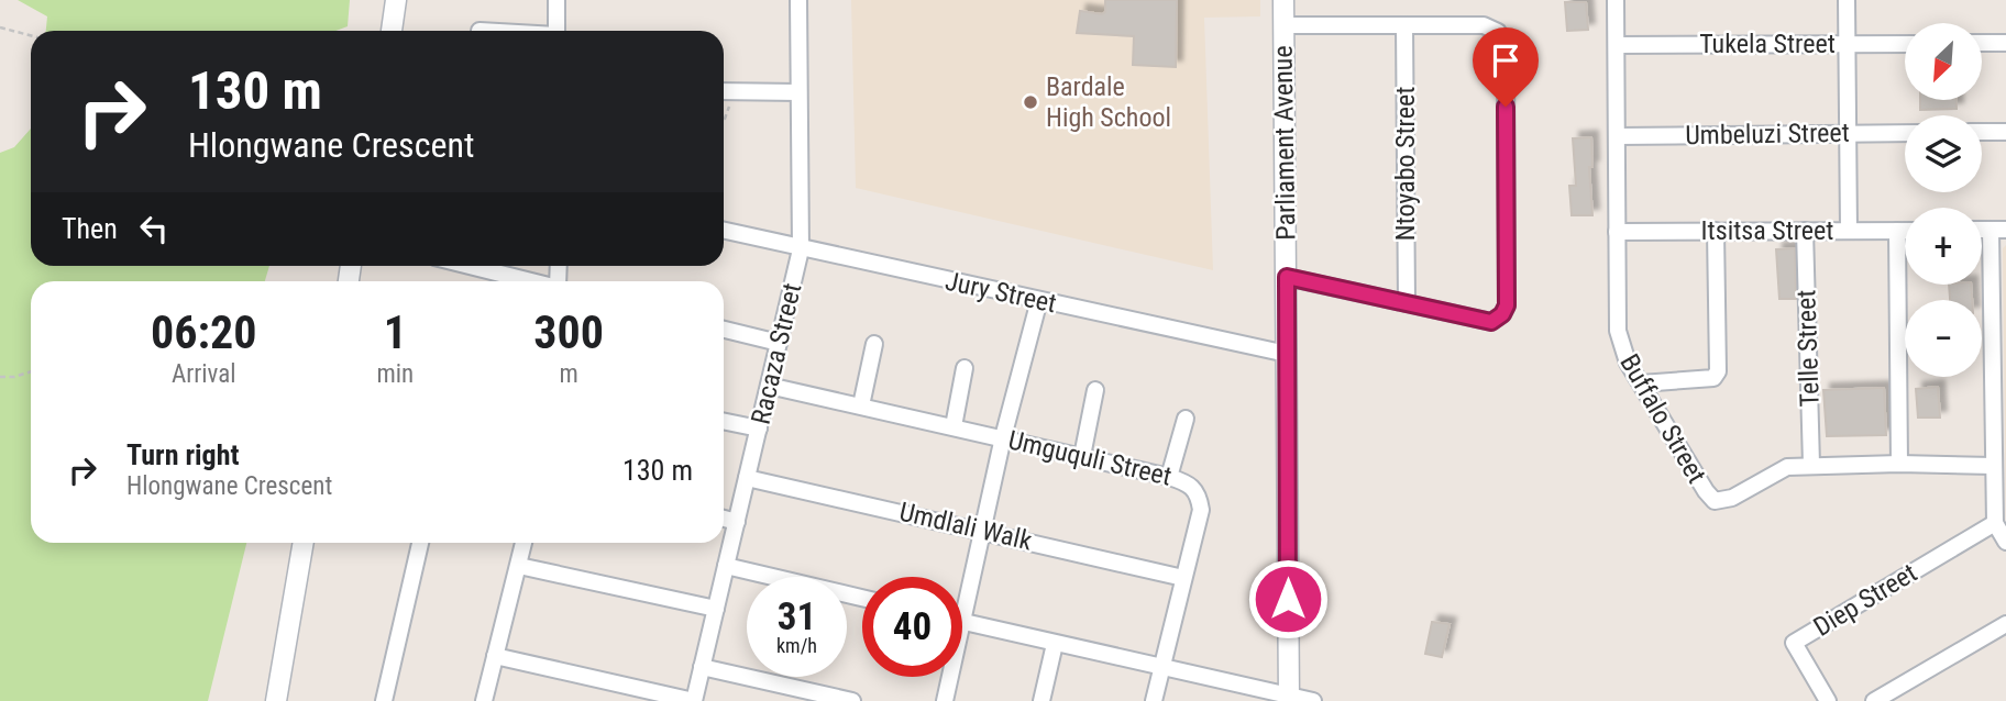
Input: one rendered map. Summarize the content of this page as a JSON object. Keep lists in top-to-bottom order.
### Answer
{
  "streets": {
    "street": [
      "Tukela Street",
      "Umbeluzi Street",
      "Parliament Avenue",
      "Ntoyabo Street",
      "Itsitsa Street",
      "Jury Street",
      "Telle Street",
      "Racaza Street",
      "Buffalo Street",
      "Umguquli Street",
      "Umdlali Walk",
      "Diep Street"
    ]
  },
  "crossings": [
    ["Tukela Street", "Buffalo Street"],
    ["Umbeluzi Street", "Buffalo Street"],
    ["Parliament Avenue", "Jury Street"],
    ["Itsitsa Street", "Telle Street"],
    ["Itsitsa Street", "Buffalo Street"],
    ["Jury Street", "Racaza Street"],
    ["Telle Street", "Buffalo Street"],
    ["Racaza Street", "Umguquli Street"],
    ["Racaza Street", "Umdlali Walk"],
    ["Umguquli Street", "Umdlali Walk"]
  ],
  "places": ["Bardale High School"],
  "north": "bottom left",
  "page": {
    "map_buttons": ["+", "−"],
    "turn": ["130 m", "Hlongwane Crescent"],
    "then": "Then",
    "eta": [
      "06:20",
      "Arrival",
      "1",
      "min",
      "300",
      "m"
    ],
    "list": [
      {
        "name": "Turn right",
        "note": "Hlongwane Crescent",
        "value": "130 m"
      }
    ],
    "speed": "31 km/h",
    "limit": "40"
  }
}
